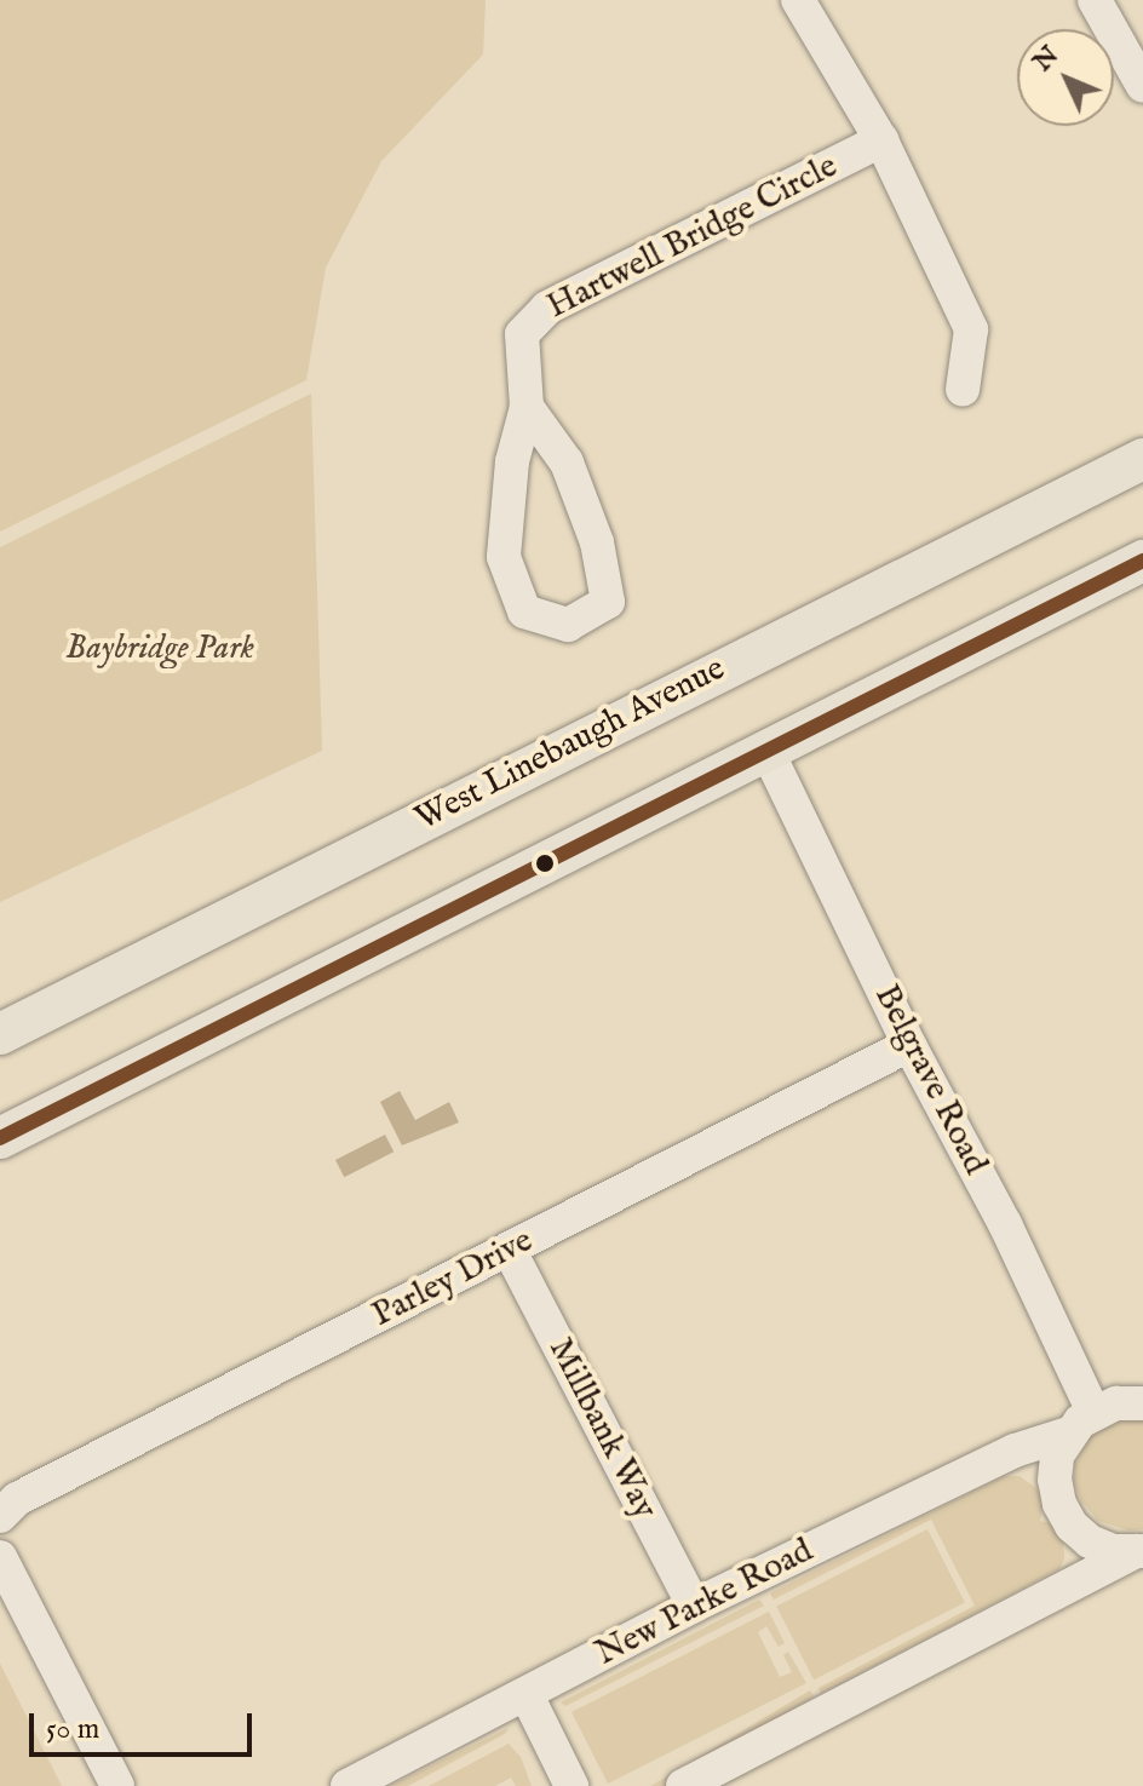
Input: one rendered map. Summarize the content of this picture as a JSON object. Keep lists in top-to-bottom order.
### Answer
{
  "streets": {
    "main road": ["West Linebaugh Avenue"],
    "street": [
      "Hartwell Bridge Circle",
      "Belgrave Road",
      "Parley Drive",
      "Millbank Way",
      "New Parke Road"
    ]
  },
  "crossings": [
    ["Belgrave Road", "Parley Drive"],
    ["Belgrave Road", "New Parke Road"],
    ["Parley Drive", "Millbank Way"],
    ["Millbank Way", "New Parke Road"]
  ],
  "parks": ["Baybridge Park"],
  "scale_bar": "50 m",
  "north": "top left"
}
